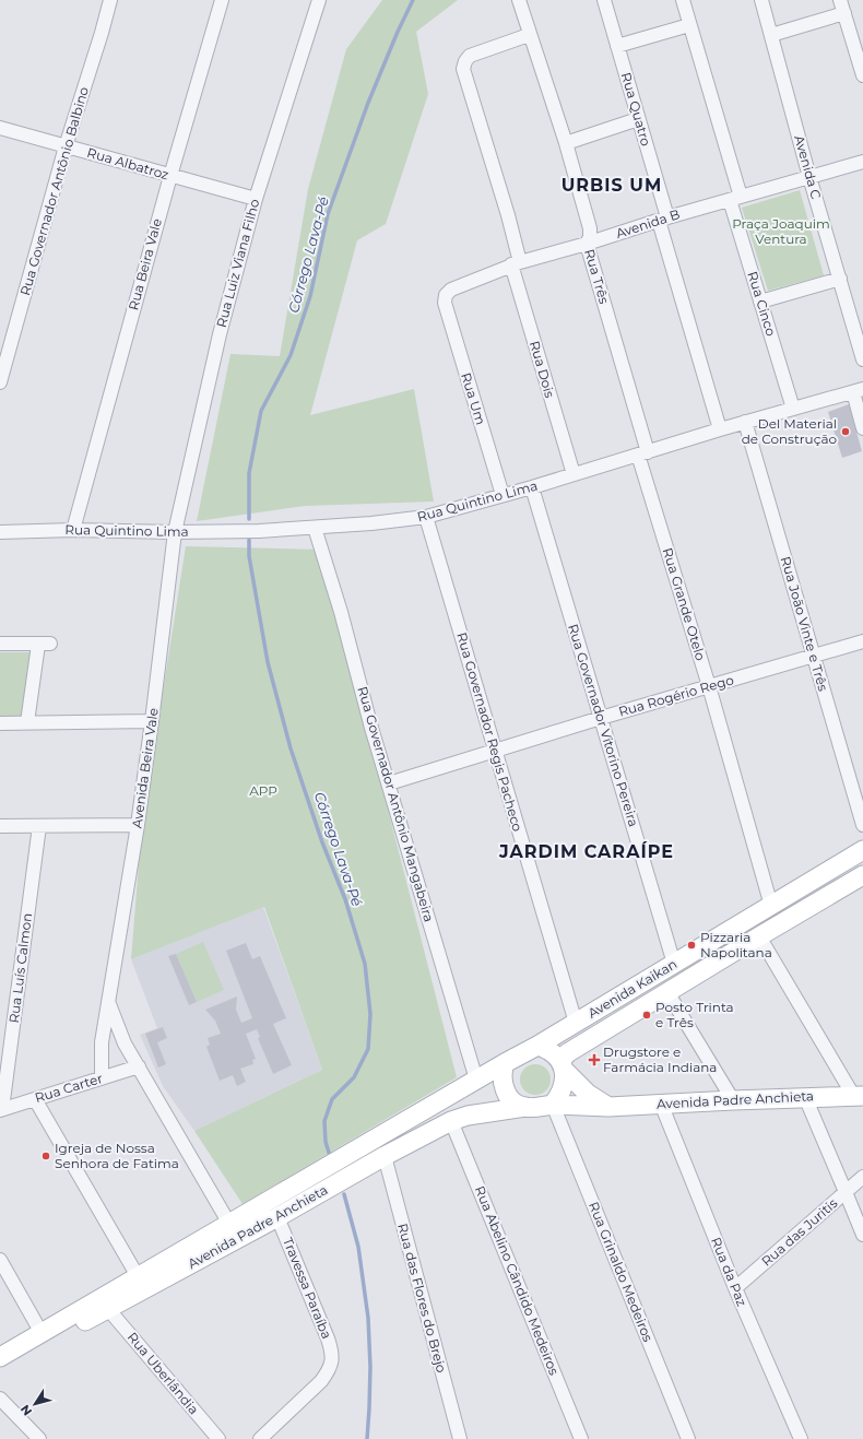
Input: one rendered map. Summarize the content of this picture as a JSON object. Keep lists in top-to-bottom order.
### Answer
{
  "streets": {
    "street": [
      "Rua Quatro",
      "Rua Albatroz",
      "Avenida C",
      "Rua Governador Antônio Balbino",
      "Avenida B",
      "Rua Luiz Viana Filho",
      "Rua Beira Vale",
      "Rua Três",
      "Rua Cinco",
      "Rua Dois",
      "Rua Um",
      "Rua Quintino Lima",
      "Rua Grande Otelo",
      "Rua João Vinte e Três",
      "Rua Rogério Rego",
      "Rua Governador Vitorino Pereira",
      "Rua Governador Regis Pacheco",
      "Avenida Beira Vale",
      "Rua Governador Antônio Mangabeira",
      "Rua Luís Calmon",
      "Avenida Kaikan",
      "Rua Carter",
      "Avenida Padre Anchieta",
      "Rua das Juritis",
      "Rua Grinaldo Medeiros",
      "Rua da Paz",
      "Rua Abelino Cândido Medeiros",
      "Travessa Paraíba",
      "Rua das Flores do Brejo",
      "Rua Uberlândia"
    ]
  },
  "crossings": [
    ["Rua Quatro", "Avenida B"],
    ["Rua Quatro", "Rua Quintino Lima"],
    ["Rua Albatroz", "Rua Governador Antônio Balbino"],
    ["Rua Albatroz", "Rua Luiz Viana Filho"],
    ["Rua Albatroz", "Rua Beira Vale"],
    ["Avenida C", "Avenida B"],
    ["Avenida B", "Rua Três"],
    ["Avenida B", "Rua Cinco"],
    ["Avenida B", "Rua Dois"],
    ["Avenida B", "Rua Um"],
    ["Rua Luiz Viana Filho", "Rua Quintino Lima"],
    ["Rua Luiz Viana Filho", "Avenida Beira Vale"],
    ["Rua Beira Vale", "Rua Quintino Lima"],
    ["Rua Três", "Rua Dois"],
    ["Rua Três", "Rua Quintino Lima"],
    ["Rua Três", "Rua Grande Otelo"],
    ["Rua Cinco", "Rua Quintino Lima"],
    ["Rua Dois", "Rua Quintino Lima"],
    ["Rua Um", "Rua Quintino Lima"],
    ["Rua Quintino Lima", "Rua Grande Otelo"],
    ["Rua Quintino Lima", "Rua João Vinte e Três"],
    ["Rua Quintino Lima", "Rua Governador Vitorino Pereira"],
    ["Rua Quintino Lima", "Rua Governador Regis Pacheco"],
    ["Rua Quintino Lima", "Avenida Beira Vale"],
    ["Rua Quintino Lima", "Rua Governador Antônio Mangabeira"],
    ["Rua Grande Otelo", "Rua Rogério Rego"],
    ["Rua Grande Otelo", "Avenida Kaikan"],
    ["Rua João Vinte e Três", "Rua Rogério Rego"],
    ["Rua Rogério Rego", "Rua Governador Vitorino Pereira"],
    ["Rua Rogério Rego", "Rua Governador Regis Pacheco"],
    ["Rua Rogério Rego", "Rua Governador Antônio Mangabeira"],
    ["Rua Governador Vitorino Pereira", "Avenida Kaikan"],
    ["Rua Governador Regis Pacheco", "Avenida Kaikan"],
    ["Avenida Beira Vale", "Rua Carter"],
    ["Rua Governador Antônio Mangabeira", "Avenida Padre Anchieta"],
    ["Rua Luís Calmon", "Rua Carter"],
    ["Avenida Kaikan", "Avenida Padre Anchieta"],
    ["Avenida Kaikan", "Rua Grinaldo Medeiros"],
    ["Avenida Padre Anchieta", "Rua Grinaldo Medeiros"],
    ["Avenida Padre Anchieta", "Rua da Paz"],
    ["Avenida Padre Anchieta", "Rua Abelino Cândido Medeiros"],
    ["Avenida Padre Anchieta", "Travessa Paraíba"],
    ["Avenida Padre Anchieta", "Rua das Flores do Brejo"],
    ["Avenida Padre Anchieta", "Rua Uberlândia"],
    ["Rua das Juritis", "Rua da Paz"]
  ],
  "districts": ["URBIS UM", "JARDIM CARAÍPE"],
  "water": ["Córrego Lava-Pé"],
  "parks": ["Praça Joaquim Ventura", "APP"],
  "places": {
    "other": [
      "Del Material de Construção",
      "Pizzaria Napolitana",
      "Posto Trinta e Três",
      "Igreja de Nossa Senhora de Fatima"
    ],
    "health": ["Drugstore e Farmácia Indiana"]
  },
  "north": "bottom left"
}
